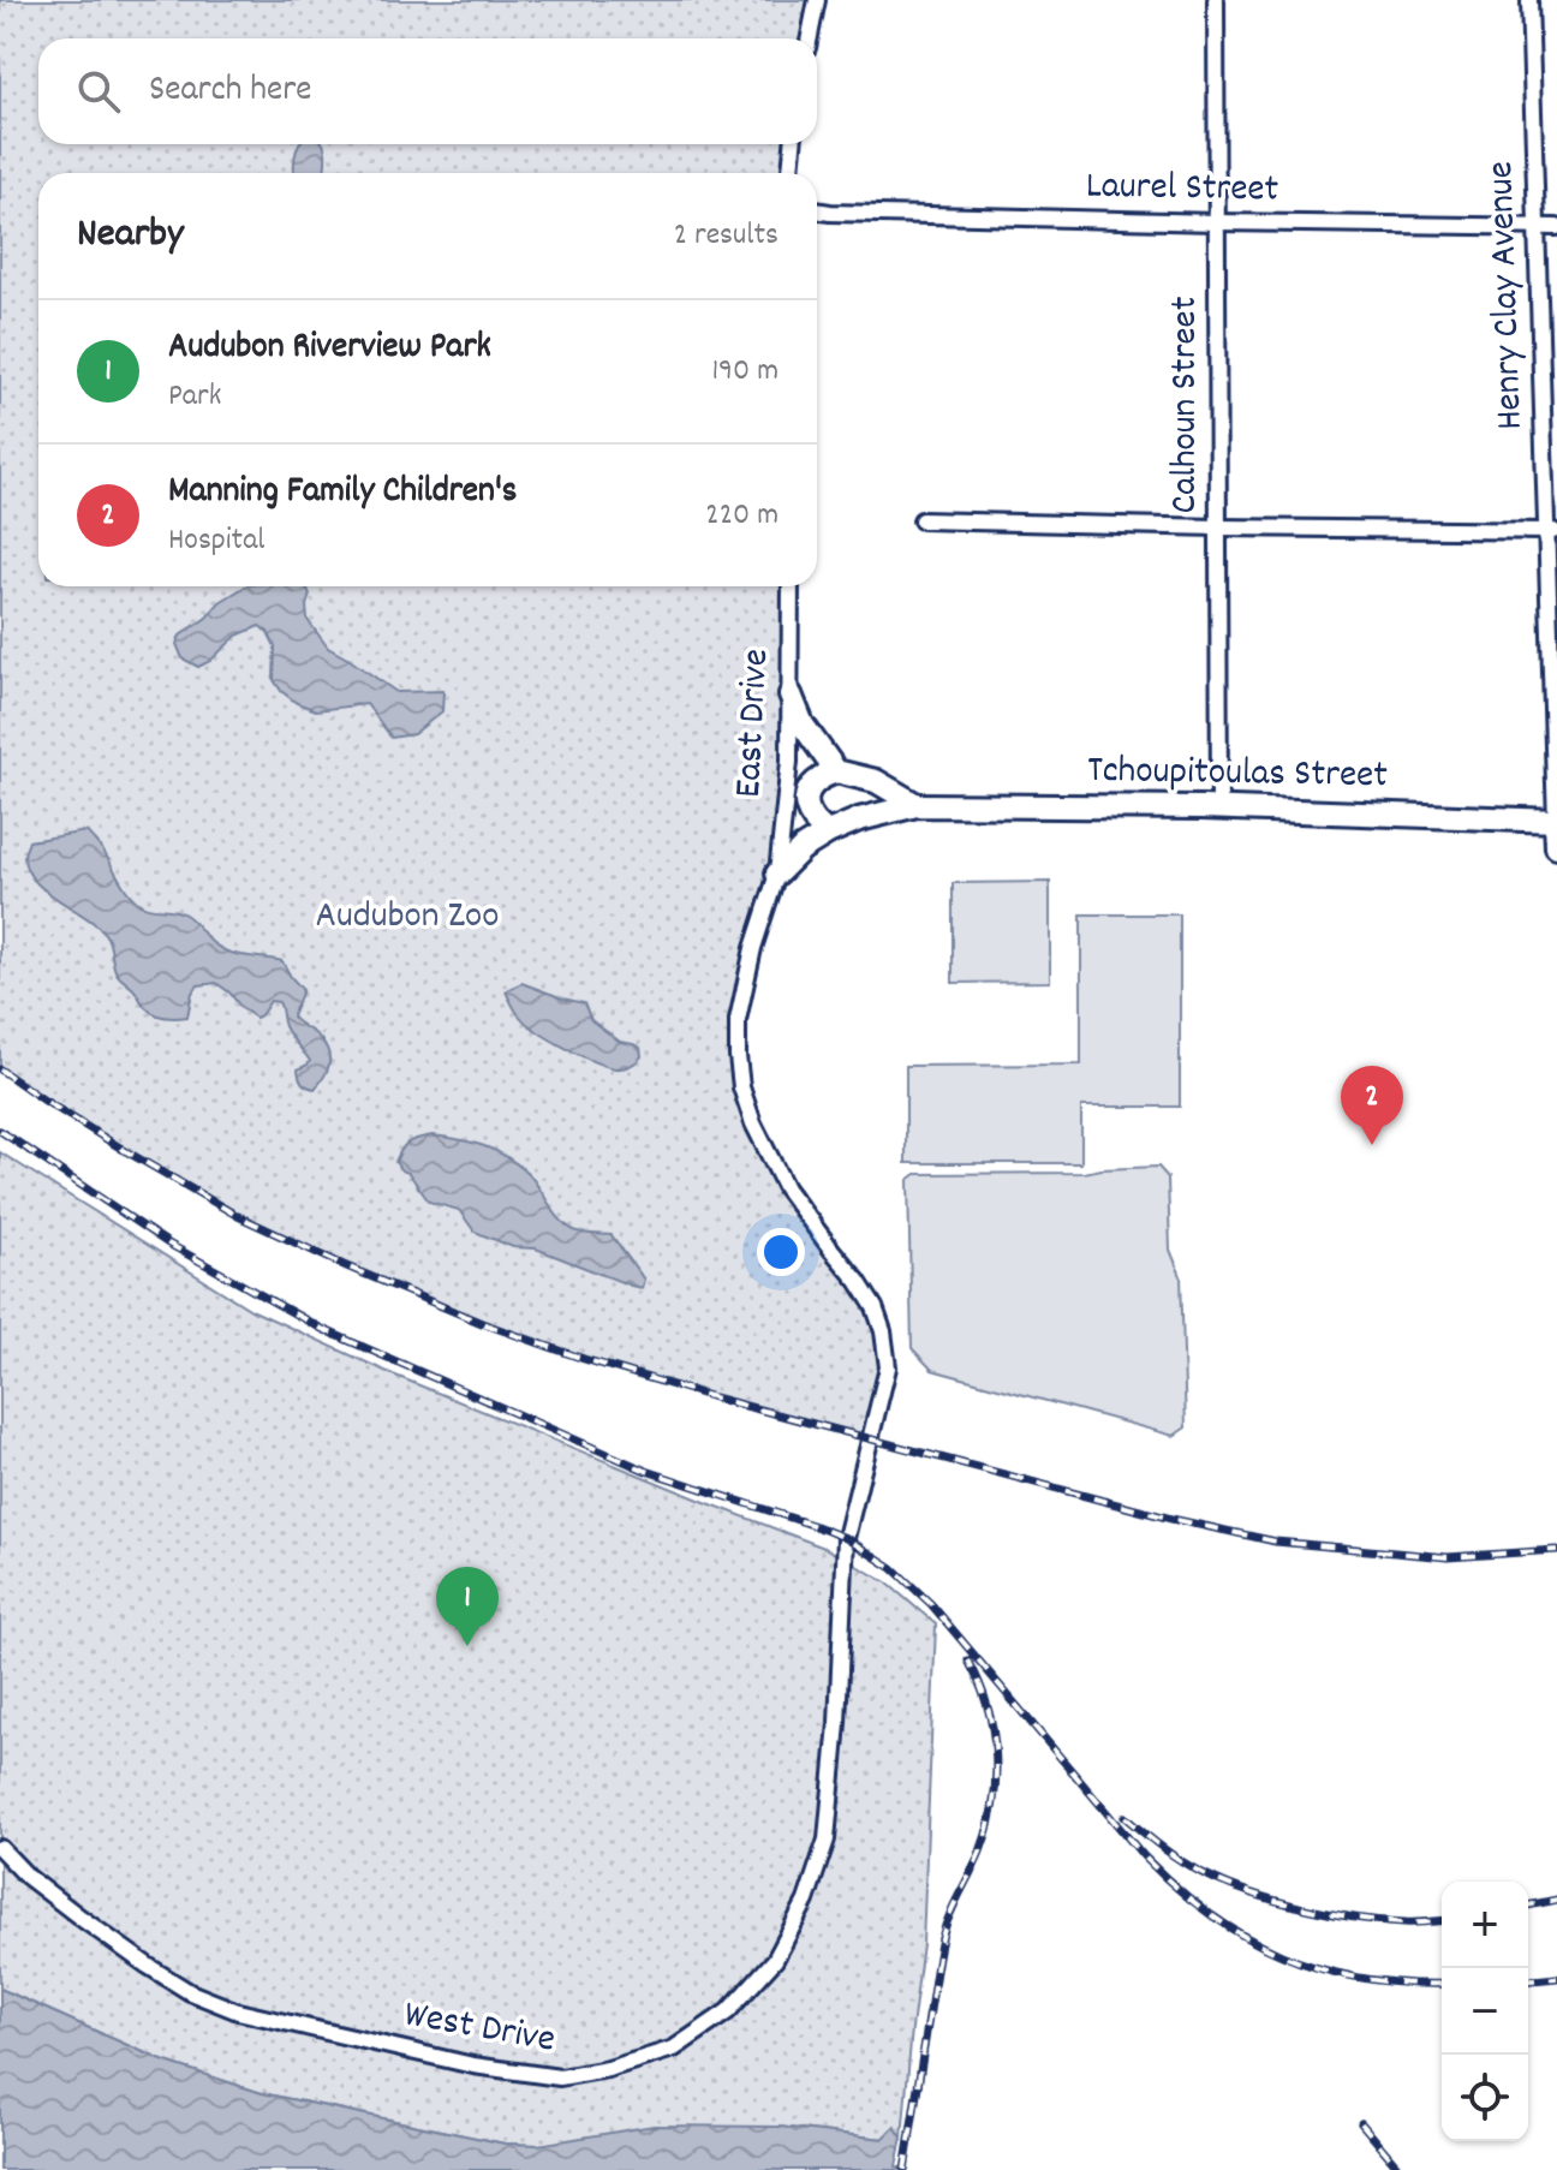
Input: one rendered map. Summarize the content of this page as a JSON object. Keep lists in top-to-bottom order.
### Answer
{
  "streets": {
    "street": [
      "Laurel Street",
      "Henry Clay Avenue",
      "Calhoun Street",
      "East Drive",
      "Tchoupitoulas Street",
      "West Drive"
    ]
  },
  "crossings": [
    ["Laurel Street", "Henry Clay Avenue"],
    ["Laurel Street", "Calhoun Street"],
    ["Henry Clay Avenue", "Tchoupitoulas Street"],
    ["Calhoun Street", "Tchoupitoulas Street"],
    ["East Drive", "Tchoupitoulas Street"],
    ["East Drive", "West Drive"]
  ],
  "parks": ["Audubon Zoo"],
  "page": {
    "search": "Search here",
    "heading": ["Nearby", "2 results"],
    "list": [
      {
        "mark": "1",
        "name": "Audubon Riverview Park",
        "note": "Park",
        "value": "190 m"
      },
      {
        "mark": "2",
        "name": "Manning Family Children's",
        "note": "Hospital",
        "value": "220 m"
      }
    ],
    "pins": ["2", "1"],
    "map_buttons": ["+", "−"]
  }
}
